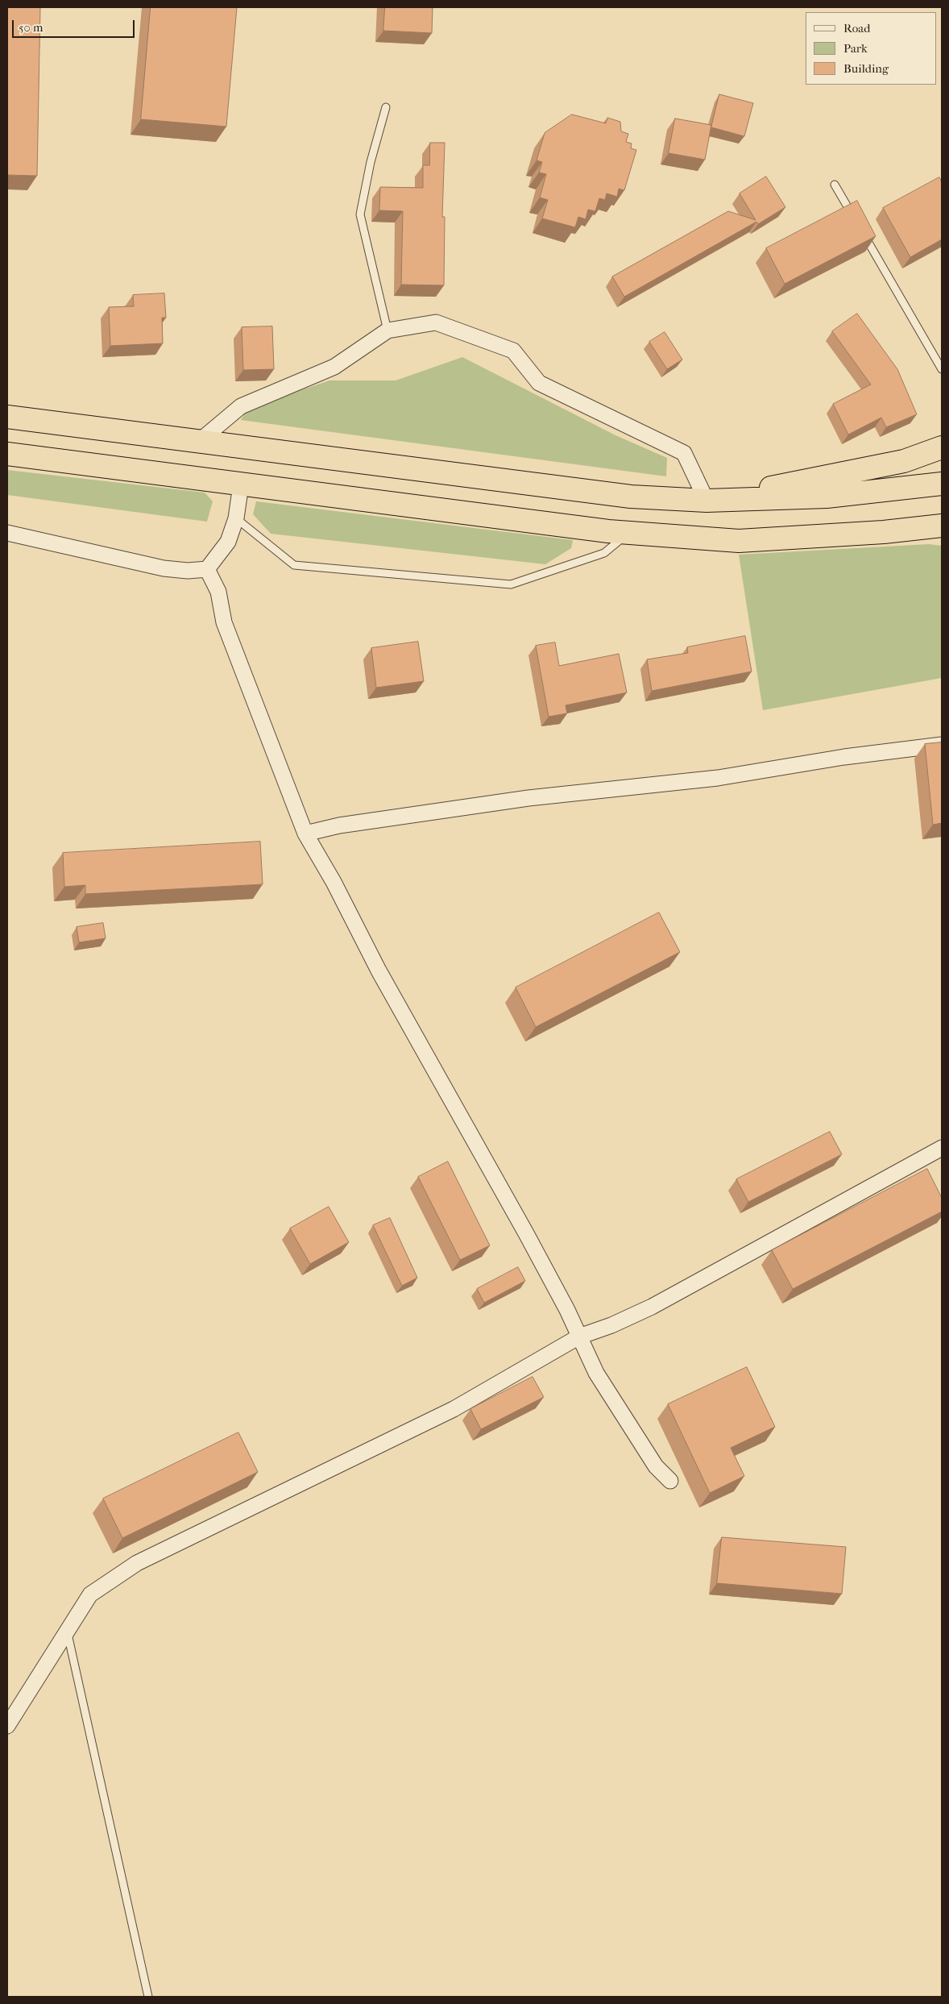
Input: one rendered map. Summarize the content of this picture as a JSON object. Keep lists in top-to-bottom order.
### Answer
{
  "legend": ["Road", "Park", "Building"],
  "scale_bar": "50 m"
}
